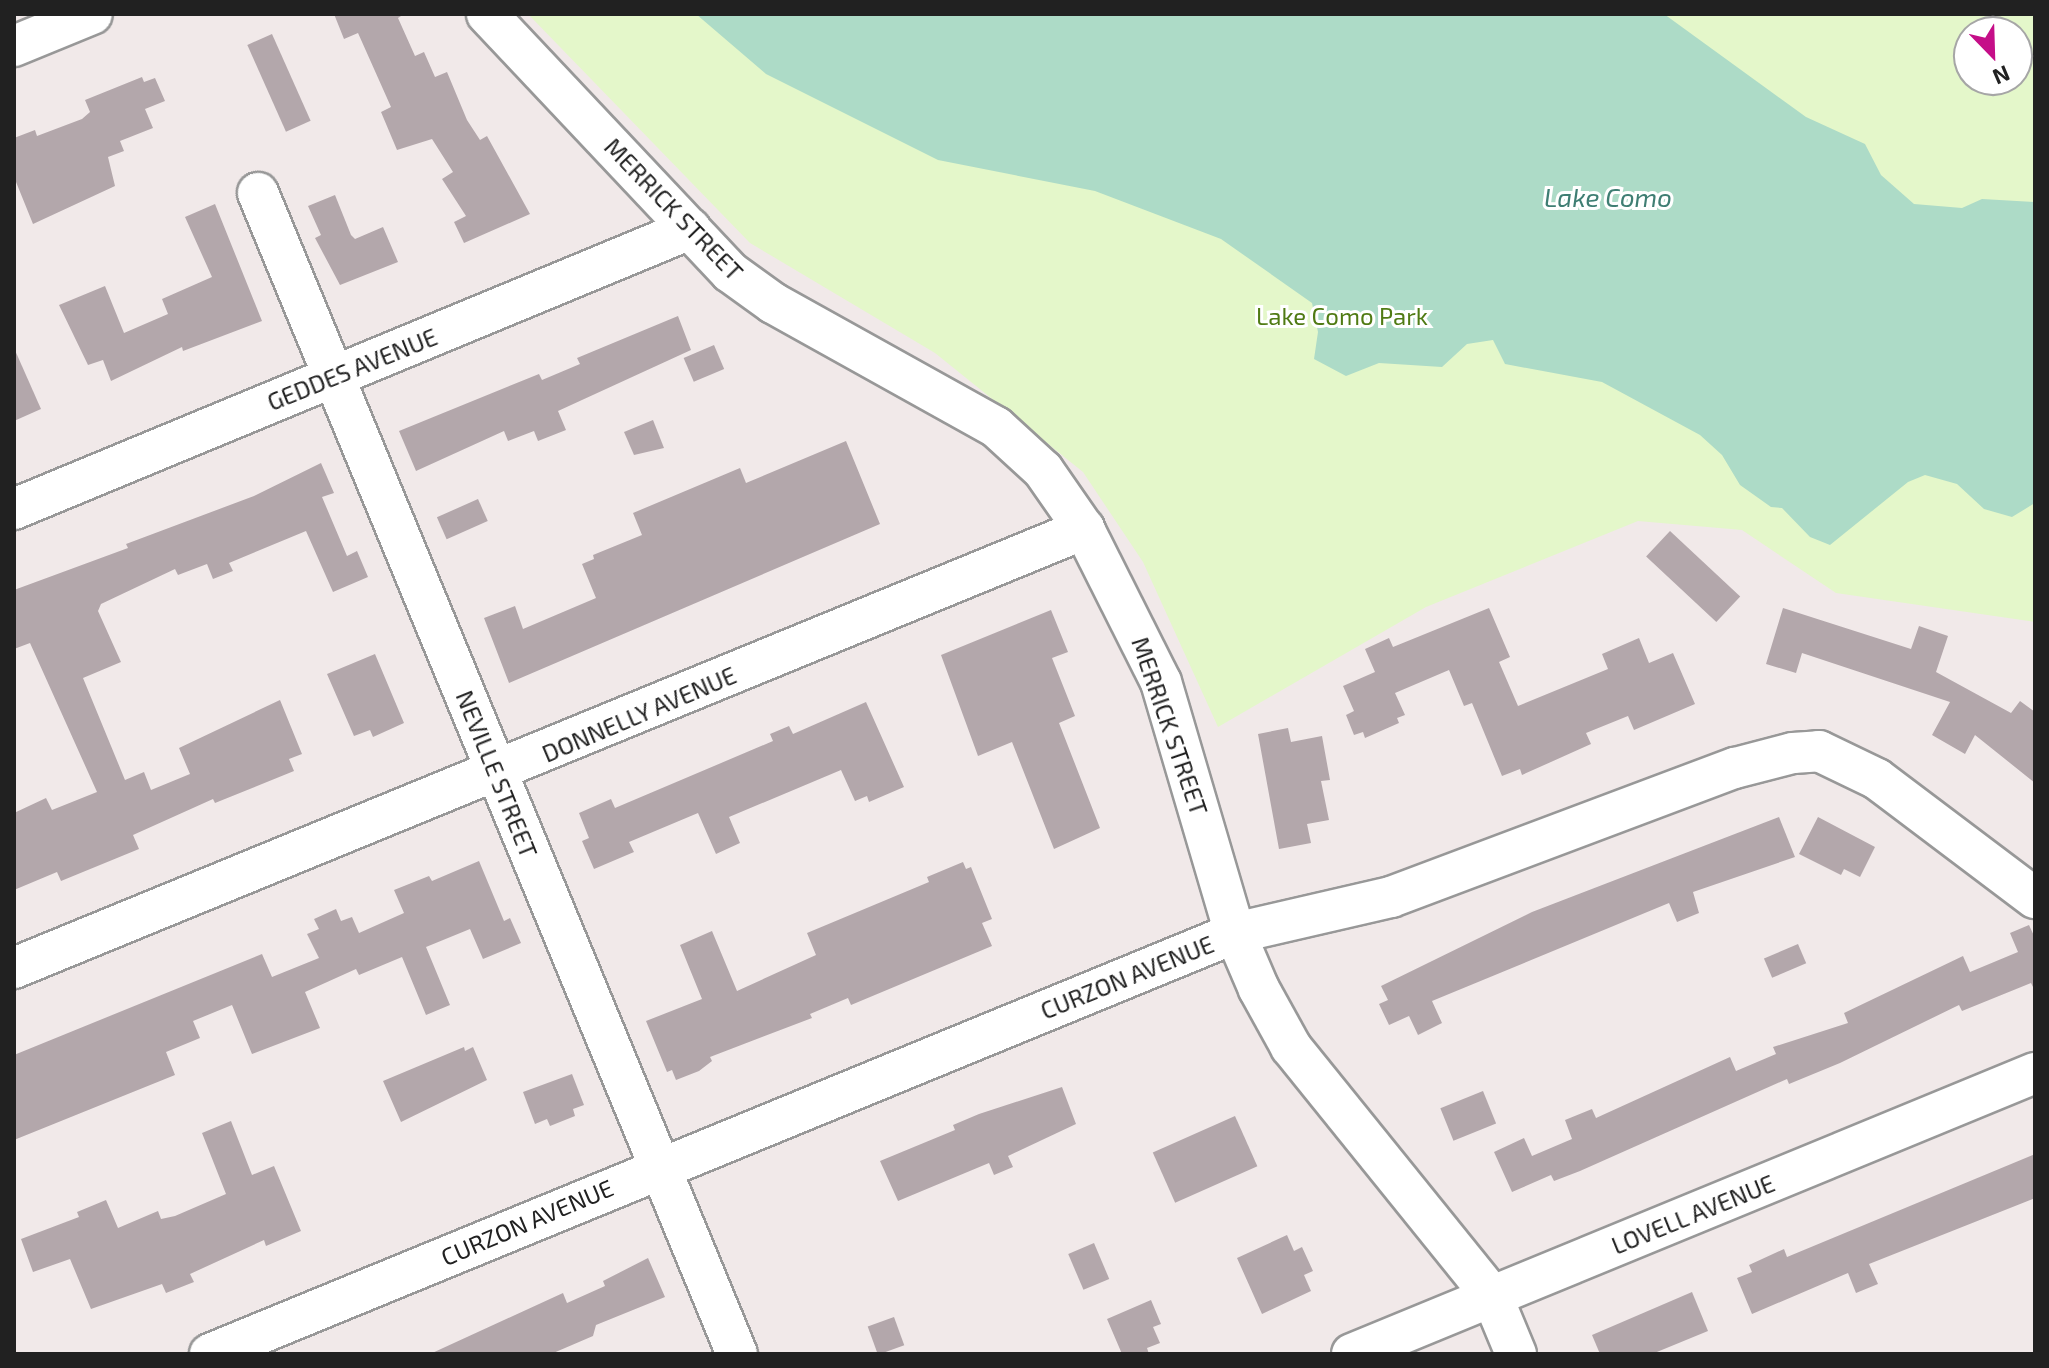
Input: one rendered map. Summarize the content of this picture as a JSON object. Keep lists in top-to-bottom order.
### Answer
{
  "streets": {
    "street": [
      "MERRICK STREET",
      "GEDDES AVENUE",
      "DONNELLY AVENUE",
      "NEVILLE STREET",
      "CURZON AVENUE",
      "LOVELL AVENUE"
    ]
  },
  "crossings": [
    ["MERRICK STREET", "GEDDES AVENUE"],
    ["MERRICK STREET", "DONNELLY AVENUE"],
    ["MERRICK STREET", "CURZON AVENUE"],
    ["MERRICK STREET", "LOVELL AVENUE"],
    ["GEDDES AVENUE", "NEVILLE STREET"],
    ["DONNELLY AVENUE", "NEVILLE STREET"],
    ["NEVILLE STREET", "CURZON AVENUE"]
  ],
  "water": ["Lake Como"],
  "parks": ["Lake Como Park"],
  "north": "bottom right"
}
